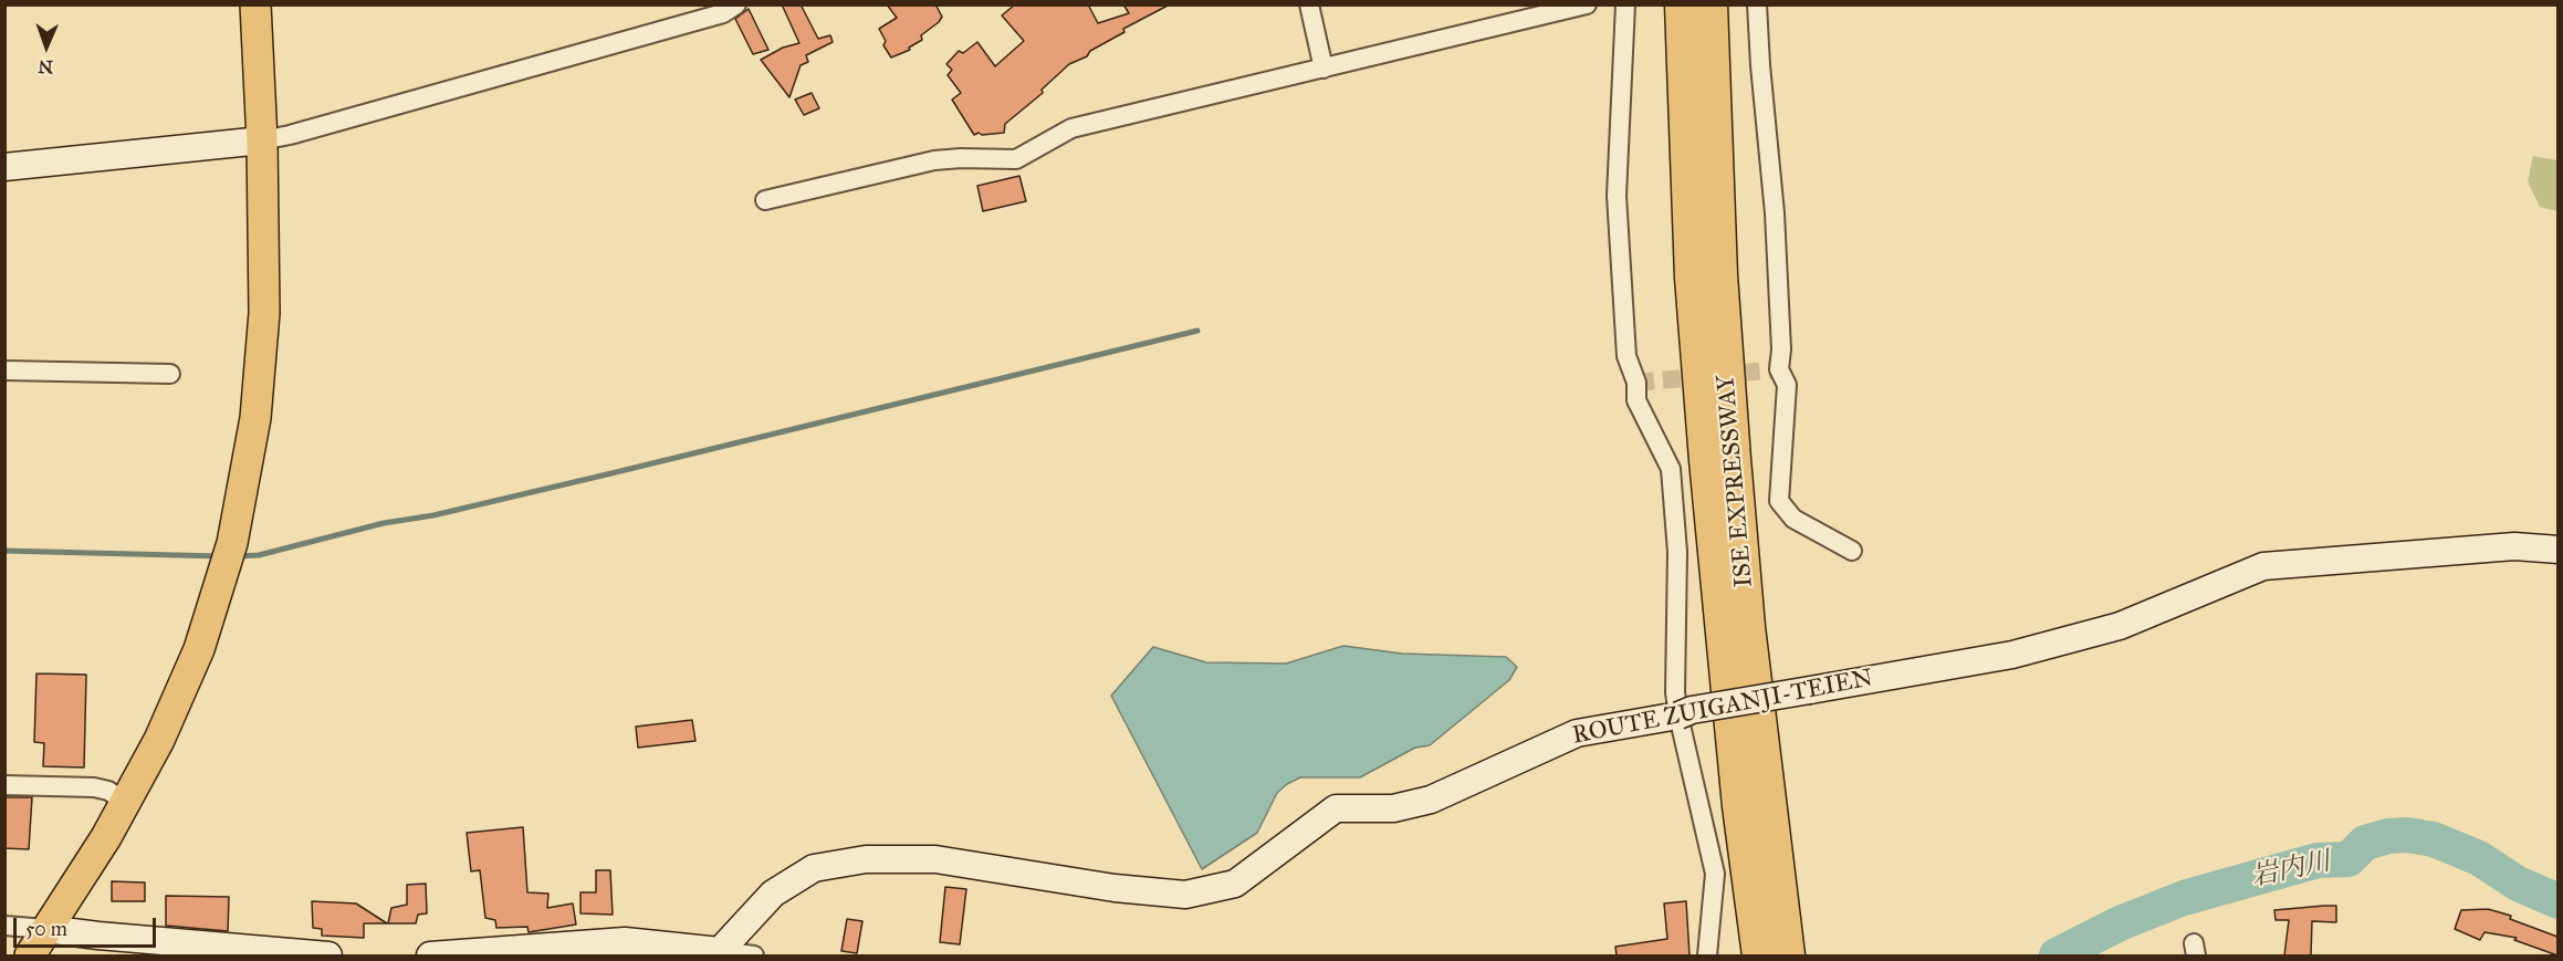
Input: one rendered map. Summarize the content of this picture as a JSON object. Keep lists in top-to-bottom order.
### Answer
{
  "streets": {
    "highway": ["ISE EXPRESSWAY"],
    "main road": ["ROUTE ZUIGANJI-TEIEN"]
  },
  "water": ["岩内川"],
  "scale_bar": "50 m",
  "north": "bottom"
}
